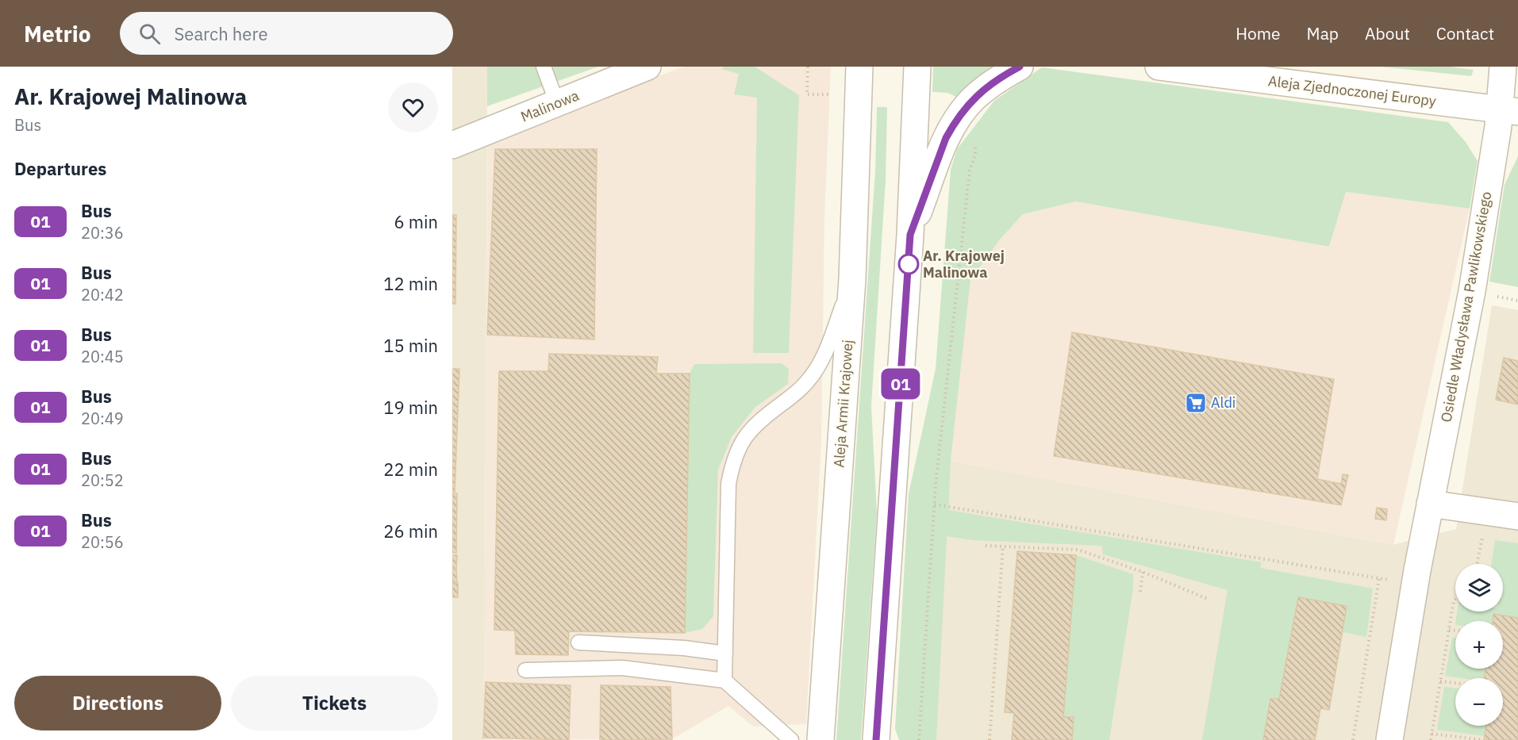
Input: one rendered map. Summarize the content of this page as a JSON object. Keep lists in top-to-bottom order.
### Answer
{
  "streets": {
    "street": [
      "Aleja Zjednoczonej Europy",
      "Malinowa",
      "Osiedle Władysława Pawlikowskiego",
      "Aleja Armii Krajowej"
    ]
  },
  "crossings": [
    ["Aleja Zjednoczonej Europy", "Osiedle Władysława Pawlikowskiego"]
  ],
  "places": {
    "other": ["Ar. Krajowej Malinowa"],
    "supermarket": ["Aldi"]
  },
  "lines": ["bus line 01"],
  "page": {
    "header": "Metrio",
    "search": "Search here",
    "nav": [
      "Home",
      "Map",
      "About",
      "Contact"
    ],
    "heading": [
      ["Ar. Krajowej Malinowa", "Bus"],
      "Departures"
    ],
    "on_map": "01",
    "list": [
      {
        "mark": "01",
        "name": "Bus",
        "note": "20:36",
        "value": "6 min"
      },
      {
        "mark": "01",
        "name": "Bus",
        "note": "20:42",
        "value": "12 min"
      },
      {
        "mark": "01",
        "name": "Bus",
        "note": "20:45",
        "value": "15 min"
      },
      {
        "mark": "01",
        "name": "Bus",
        "note": "20:49",
        "value": "19 min"
      },
      {
        "mark": "01",
        "name": "Bus",
        "note": "20:52",
        "value": "22 min"
      },
      {
        "mark": "01",
        "name": "Bus",
        "note": "20:56",
        "value": "26 min"
      }
    ],
    "map_buttons": ["+", "−"],
    "buttons": ["Directions", "Tickets"]
  }
}
